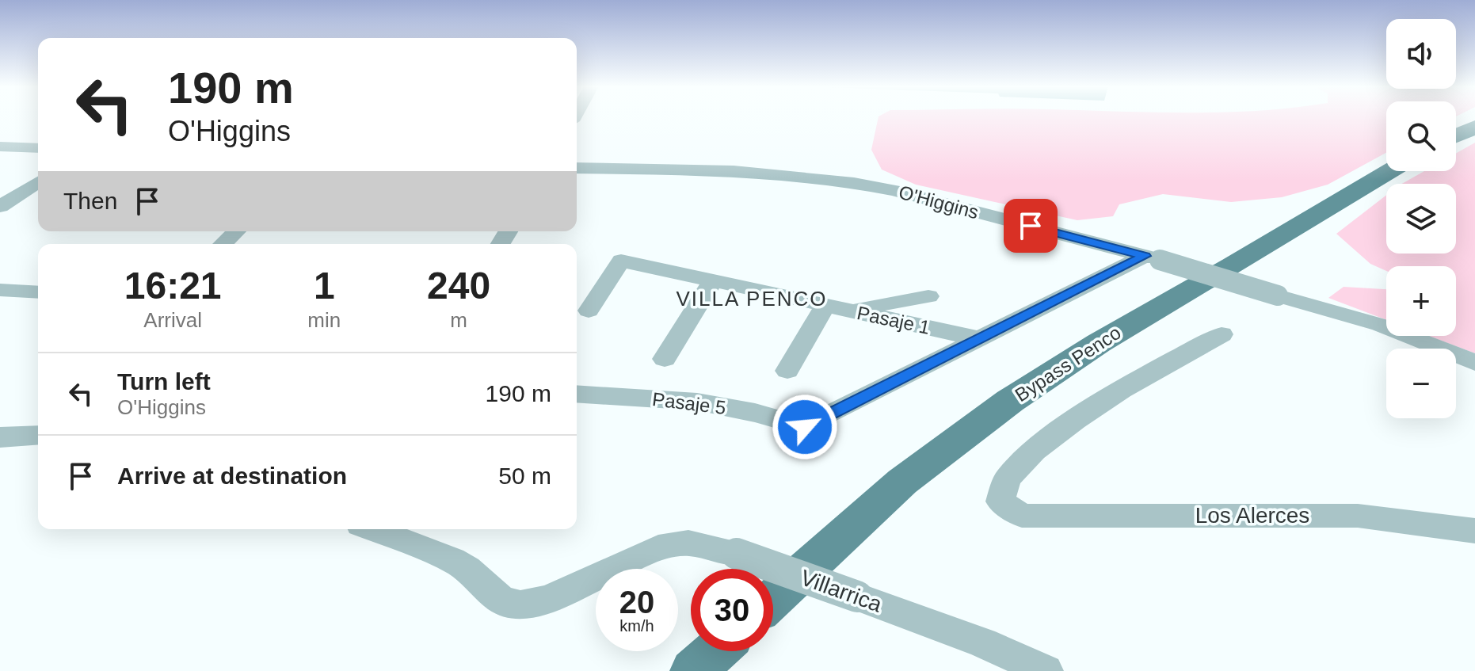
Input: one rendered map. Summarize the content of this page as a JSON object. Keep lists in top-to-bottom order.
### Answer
{
  "streets": {
    "main road": ["Bypass Penco"],
    "street": [
      "O'Higgins",
      "Pasaje 1",
      "Pasaje 5",
      "Los Alerces",
      "Villarrica"
    ]
  },
  "crossings": [
    ["Pasaje 1", "Pasaje 5"]
  ],
  "districts": ["VILLA PENCO"],
  "page": {
    "map_buttons": ["+", "−"],
    "turn": ["190 m", "O'Higgins"],
    "then": "Then",
    "eta": [
      "16:21",
      "Arrival",
      "1",
      "min",
      "240",
      "m"
    ],
    "list": [
      {
        "name": "Turn left",
        "note": "O'Higgins",
        "value": "190 m"
      },
      {
        "name": "Arrive at destination",
        "value": "50 m"
      }
    ],
    "speed": "20 km/h",
    "limit": "30"
  }
}
